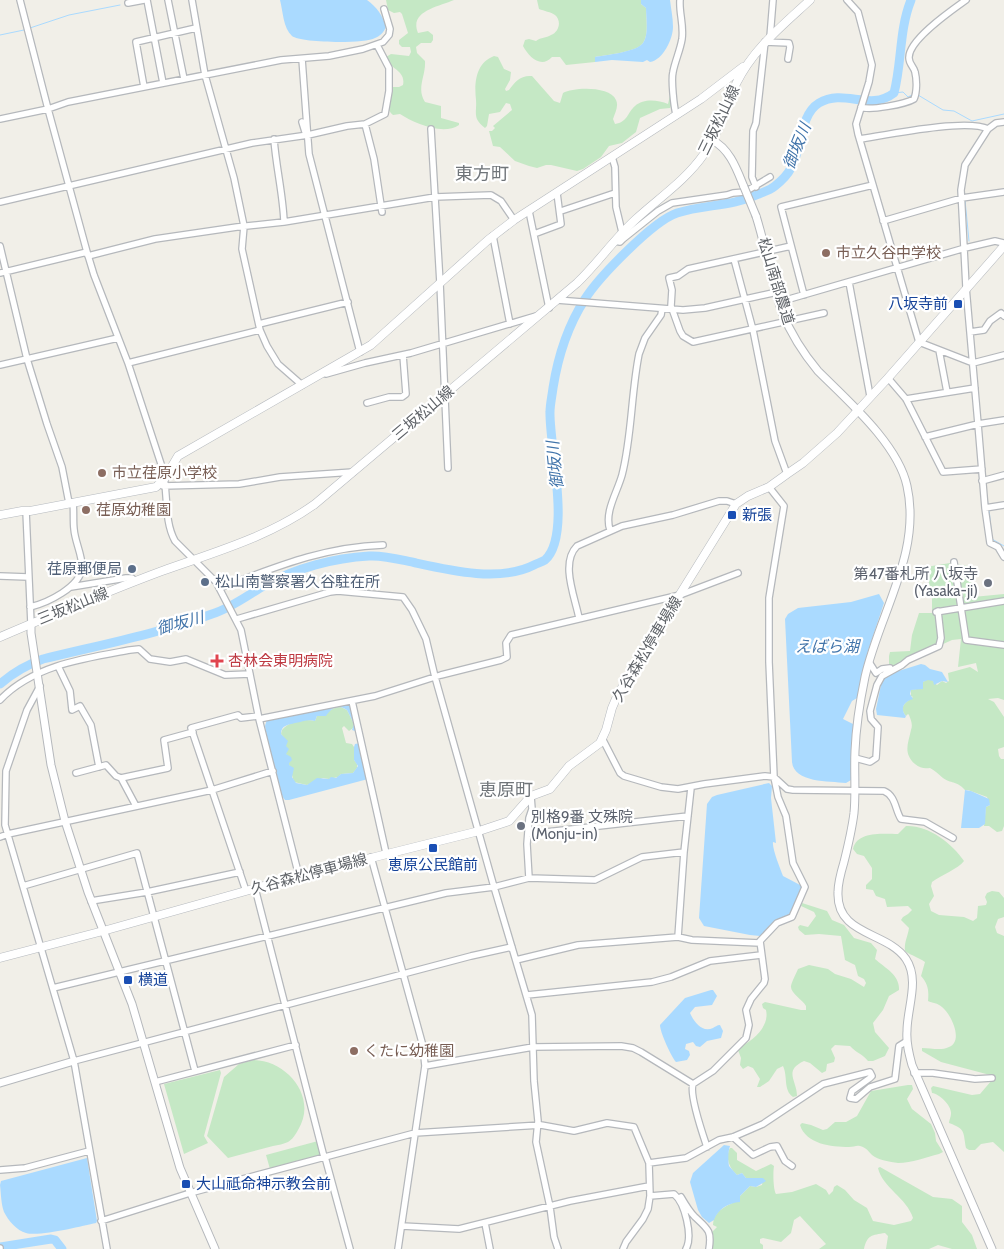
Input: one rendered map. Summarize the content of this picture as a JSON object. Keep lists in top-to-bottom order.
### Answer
{
  "streets": {
    "main road": ["三坂松山線", "久谷森松停車場線"],
    "street": ["松山南部農道"]
  },
  "crossings": [
    ["三坂松山線", "松山南部農道"],
    ["松山南部農道", "久谷森松停車場線"]
  ],
  "districts": ["東方町", "恵原町"],
  "water": ["御坂川", "えばら湖"],
  "places": {
    "other": [
      "市立久谷中学校",
      "市立荏原小学校",
      "荏原幼稚園",
      "荏原郵便局",
      "松山南警察署久谷駐在所",
      "第47番札所 八坂寺 (Yasaka-ji)",
      "別格9番 文殊院 (Monju-in)",
      "くたに幼稚園"
    ],
    "transit": [
      "八坂寺前",
      "新張",
      "恵原公民館前",
      "横道",
      "大山祗命神示教会前"
    ],
    "health": ["杏林会東明病院"]
  }
}
